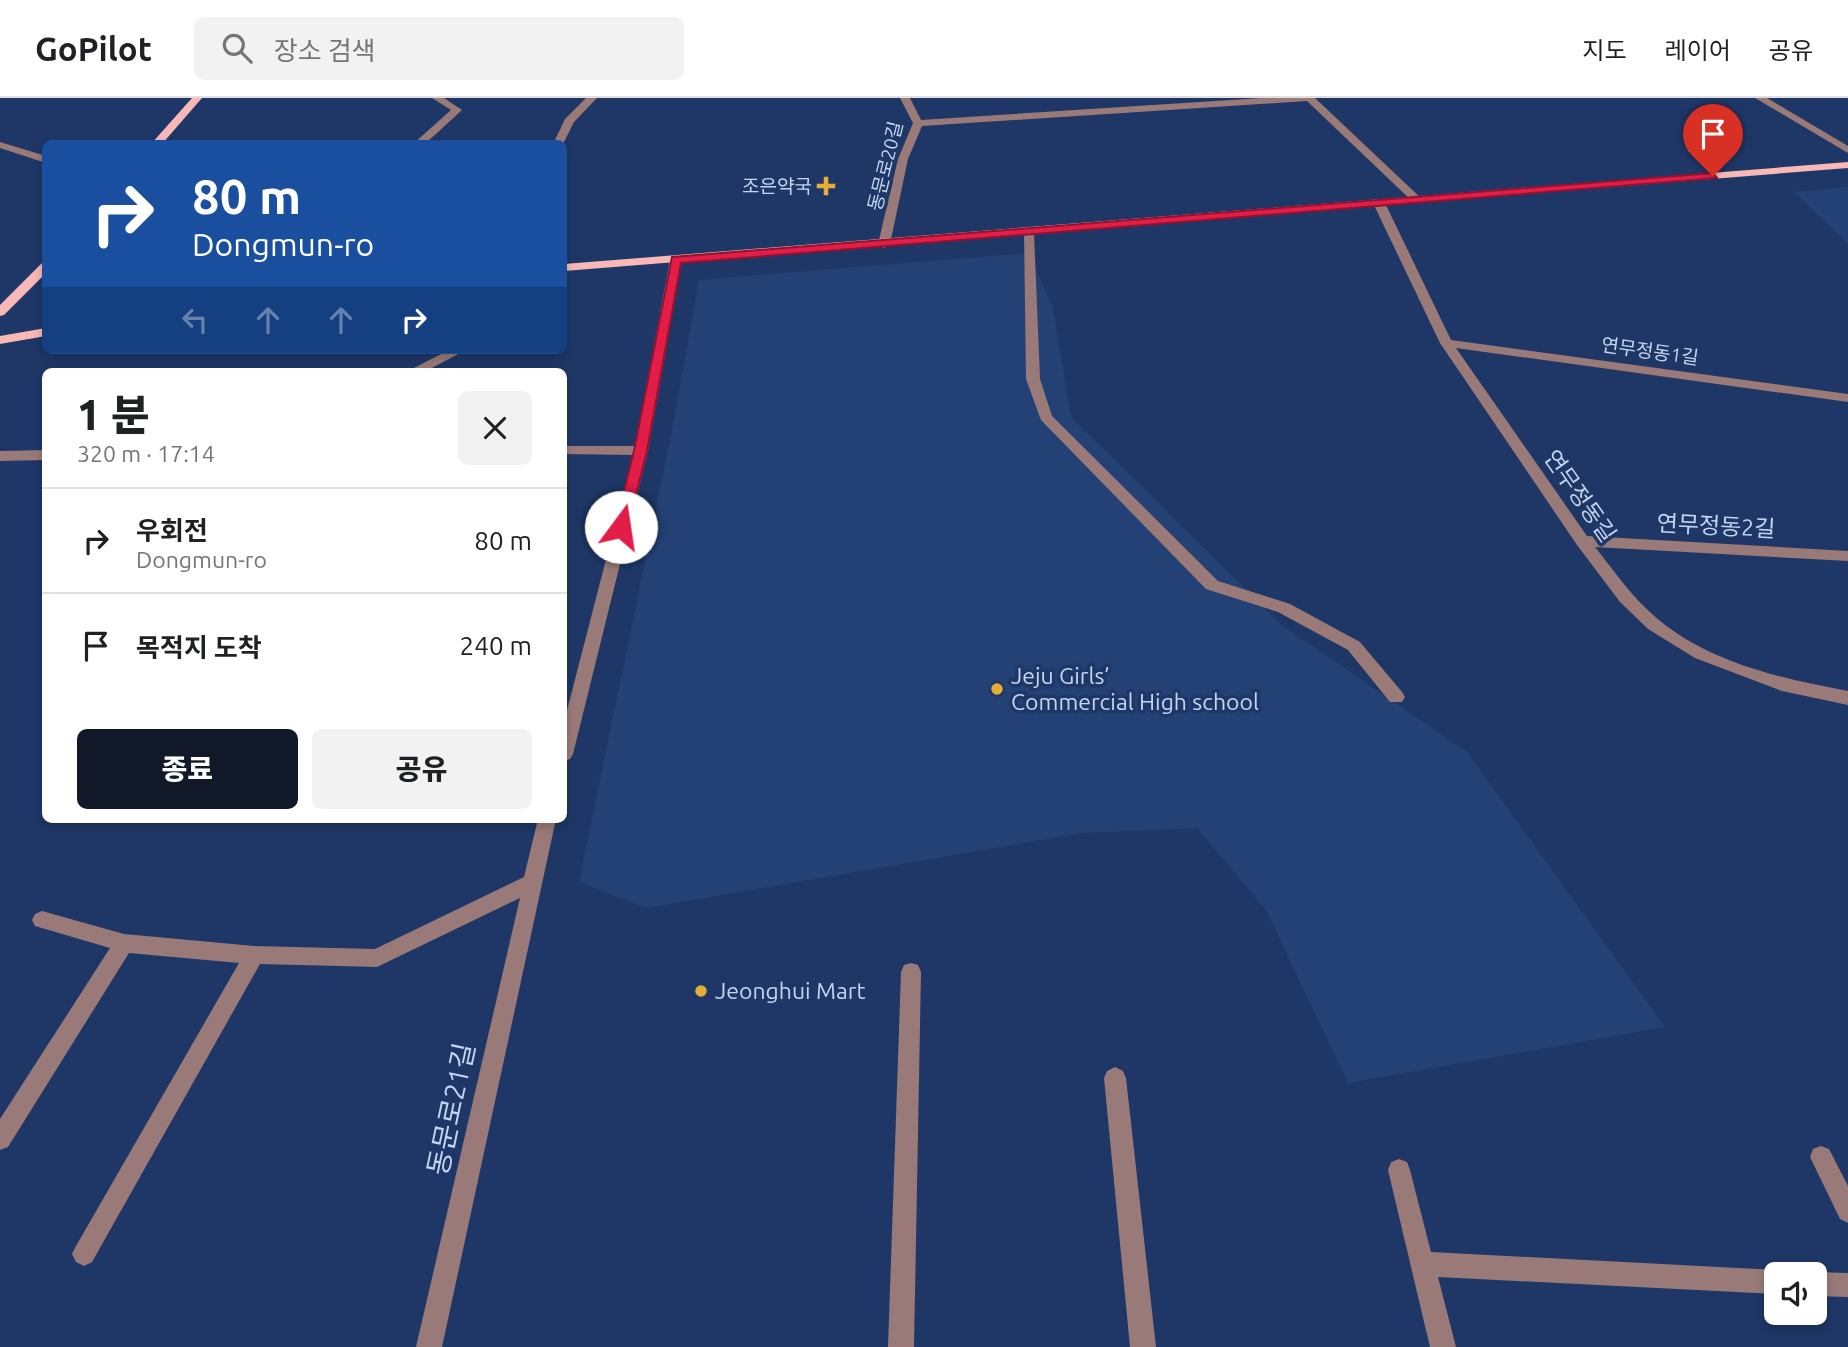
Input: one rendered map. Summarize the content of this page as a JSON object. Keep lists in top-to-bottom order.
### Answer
{
  "streets": {
    "street": [
      "동문로20길",
      "연무정동1길",
      "연무정동길",
      "연무정동2길",
      "동문로21길"
    ]
  },
  "crossings": [
    ["연무정동1길", "연무정동길"],
    ["연무정동길", "연무정동2길"]
  ],
  "places": {
    "health": ["조은약국"],
    "other": ["Jeju Girls’ Commercial High school", "Jeonghui Mart"]
  },
  "page": {
    "header": "GoPilot",
    "search": "장소 검색",
    "nav": ["지도", "레이어", "공유"],
    "turn": ["80 m", "Dongmun-ro"],
    "heading": ["1 분", "320 m · 17:14"],
    "list": [
      {
        "name": "우회전",
        "note": "Dongmun-ro",
        "value": "80 m"
      },
      {
        "name": "목적지 도착",
        "value": "240 m"
      }
    ],
    "buttons": ["종료", "공유"]
  }
}
